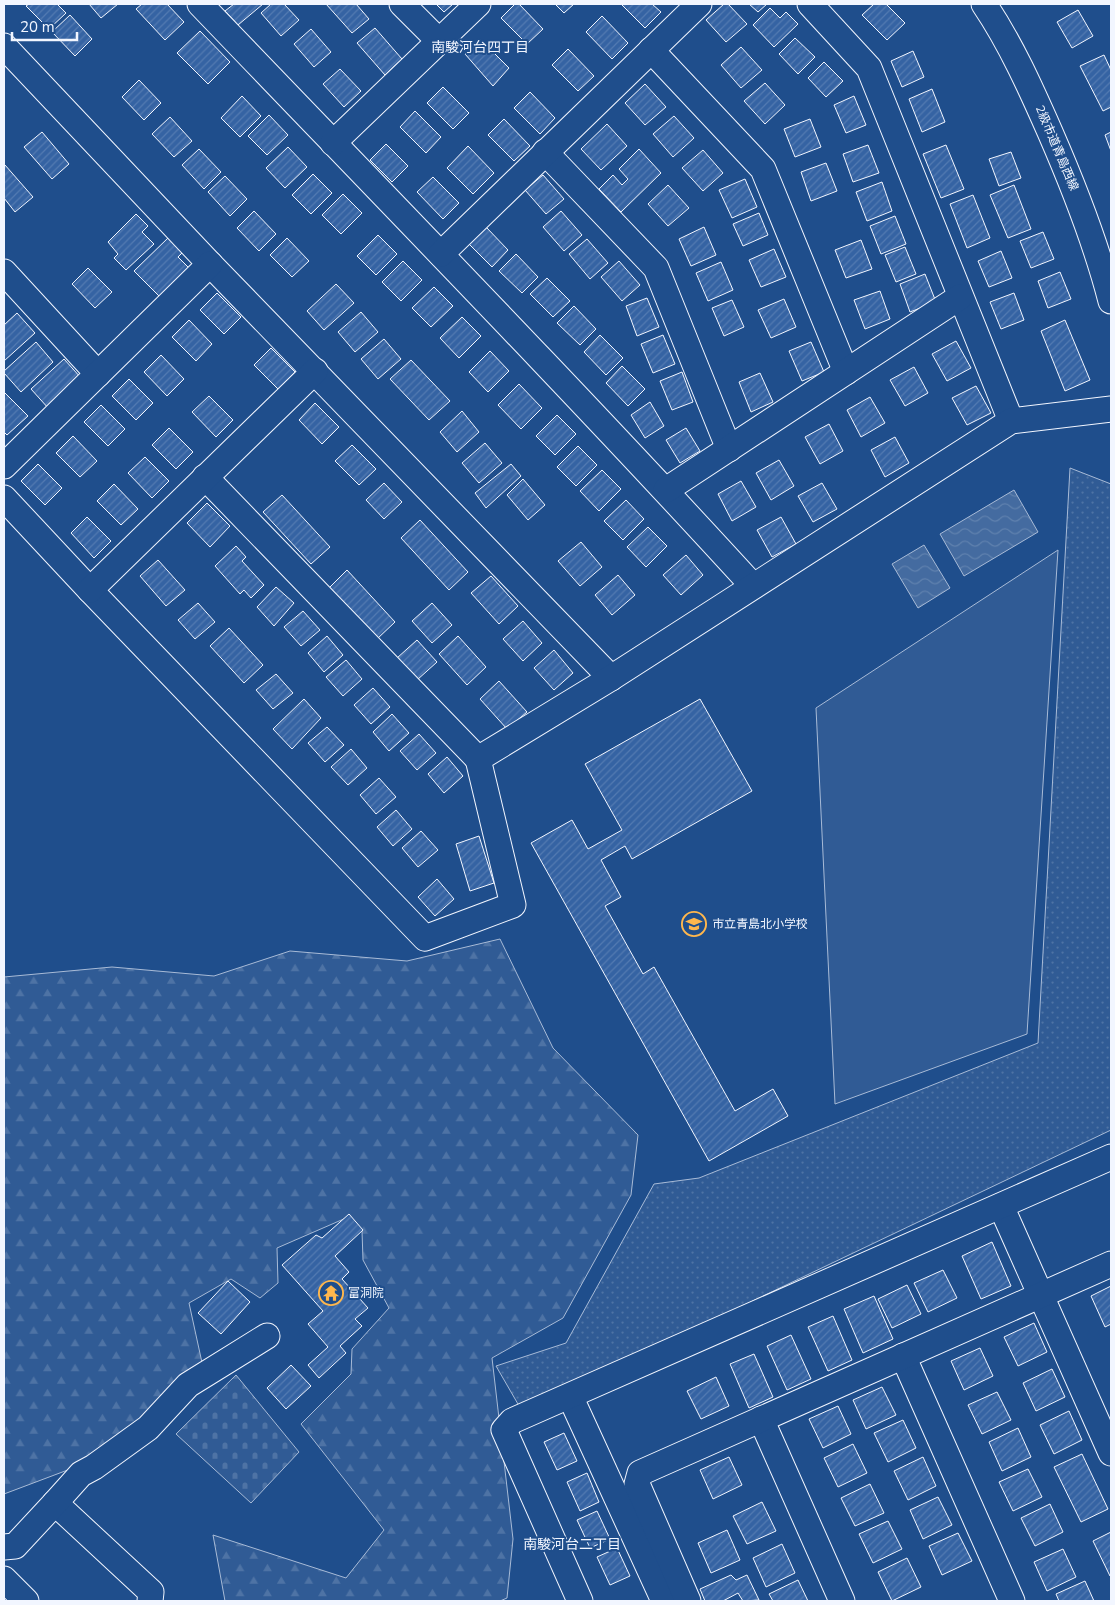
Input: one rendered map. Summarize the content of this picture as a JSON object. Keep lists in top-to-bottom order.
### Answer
{
  "streets": {
    "street": ["2級市道青島西線"]
  },
  "districts": ["南駿河台四丁目", "南駿河台二丁目"],
  "places": {
    "school or university": ["市立青島北小学校"],
    "temple": ["富洞院"]
  },
  "scale_bar": "20 m"
}
